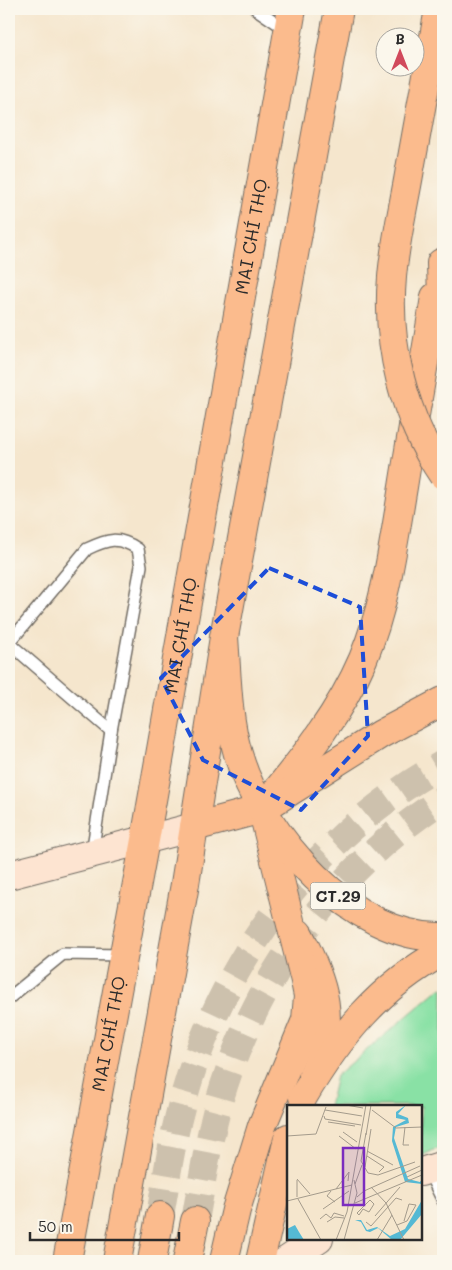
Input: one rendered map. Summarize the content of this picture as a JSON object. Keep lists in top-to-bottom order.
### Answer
{
  "streets": {
    "main road": ["MAI CHÍ THỌ", "CT.29"]
  },
  "scale_bar": "50 m",
  "north": "top"
}
